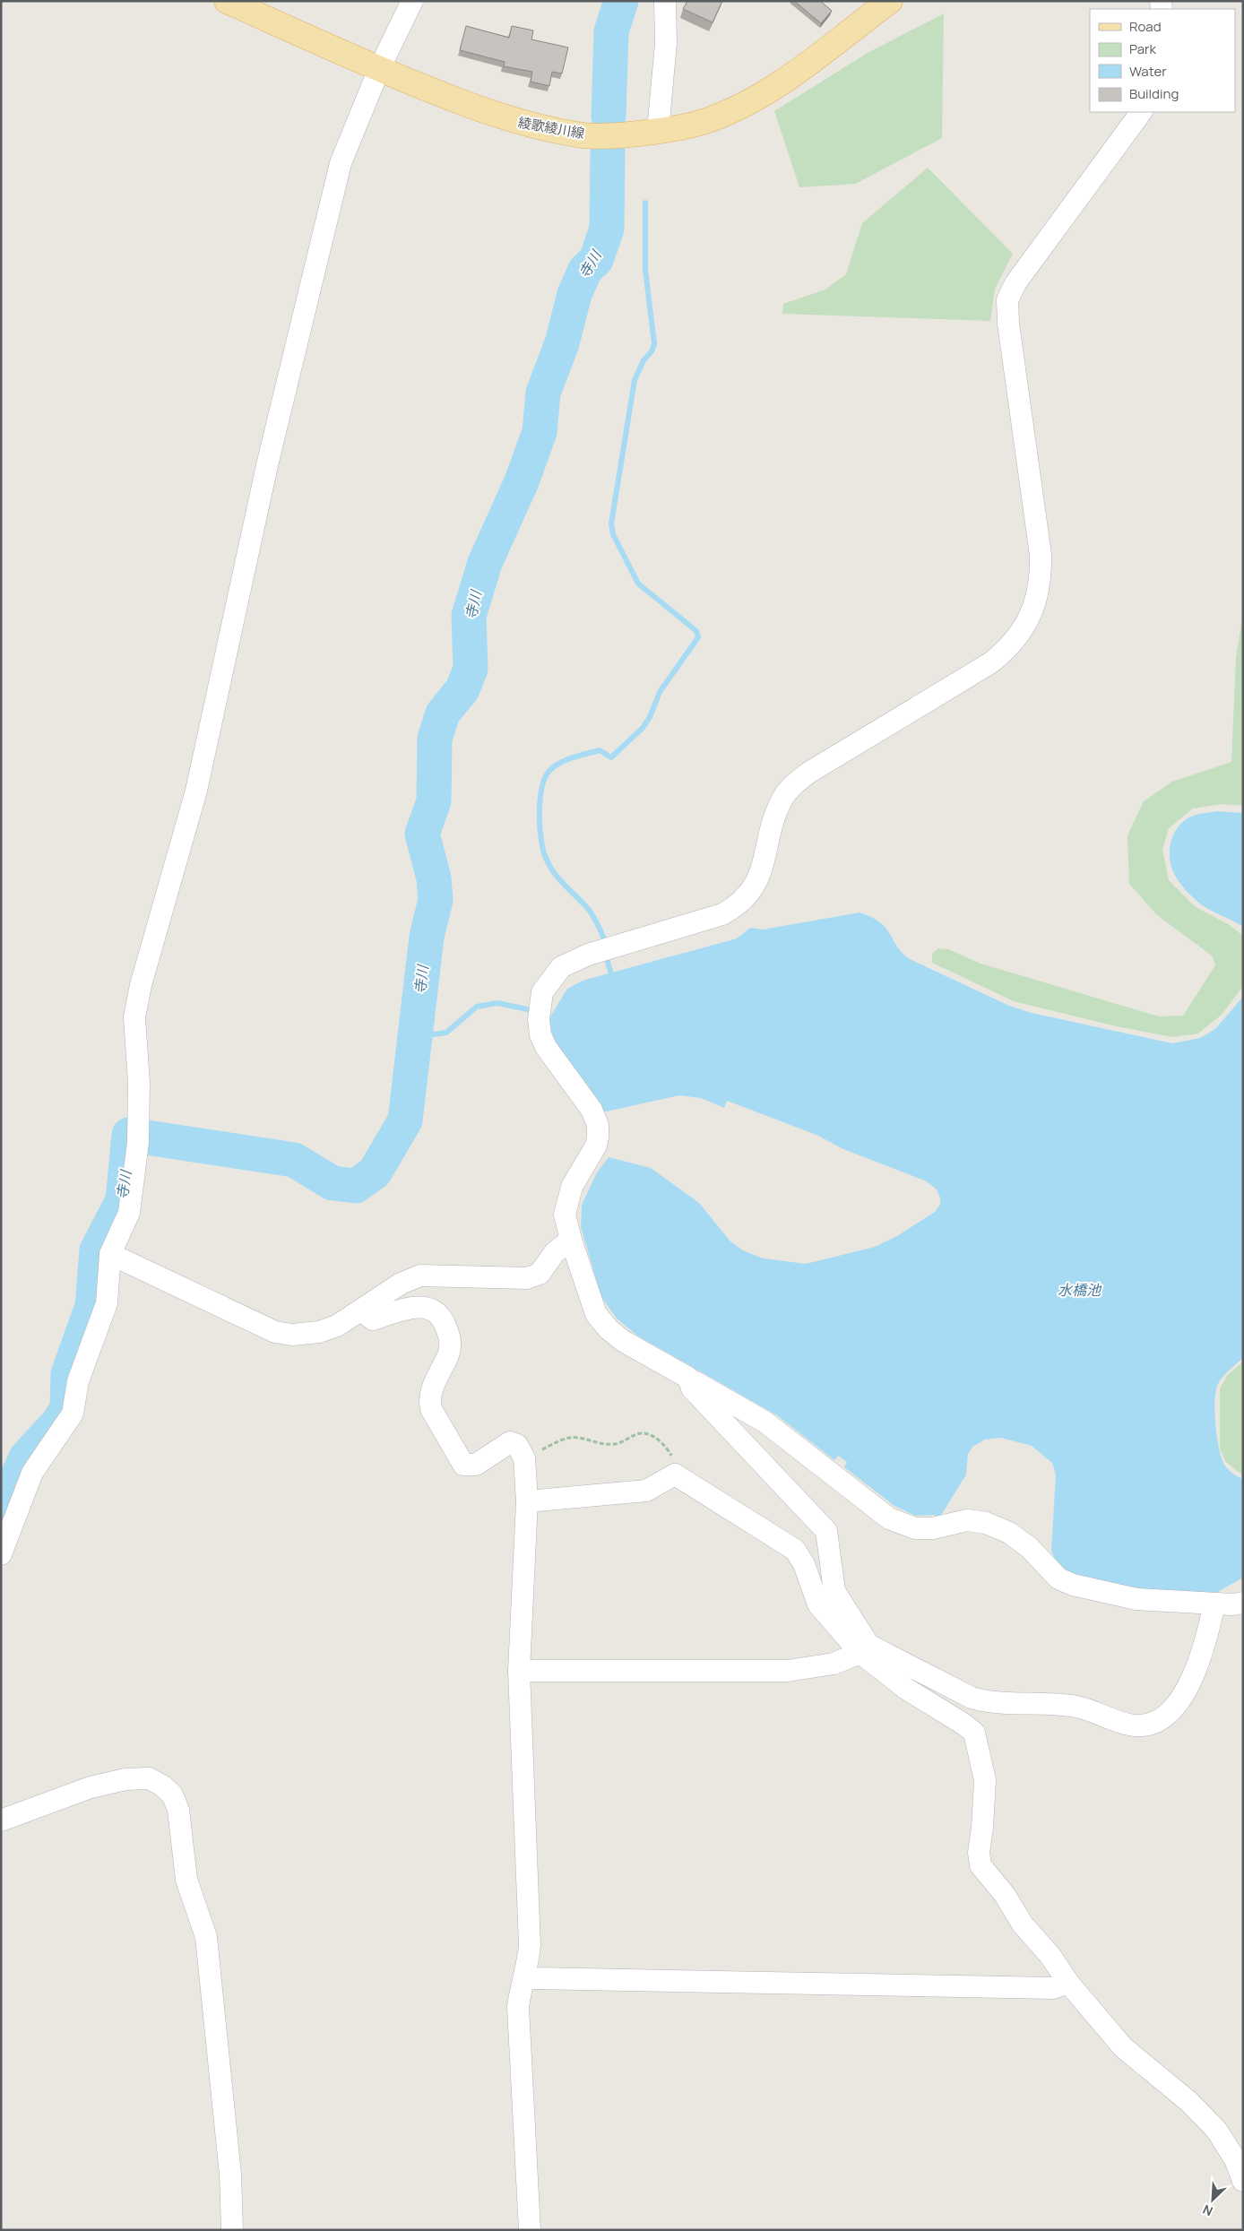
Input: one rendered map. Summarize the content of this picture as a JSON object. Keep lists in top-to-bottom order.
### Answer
{
  "streets": {
    "main road": ["綾歌綾川線"]
  },
  "water": ["寺川", "水橋池"],
  "legend": [
    "Road",
    "Park",
    "Water",
    "Building"
  ],
  "north": "bottom left"
}
